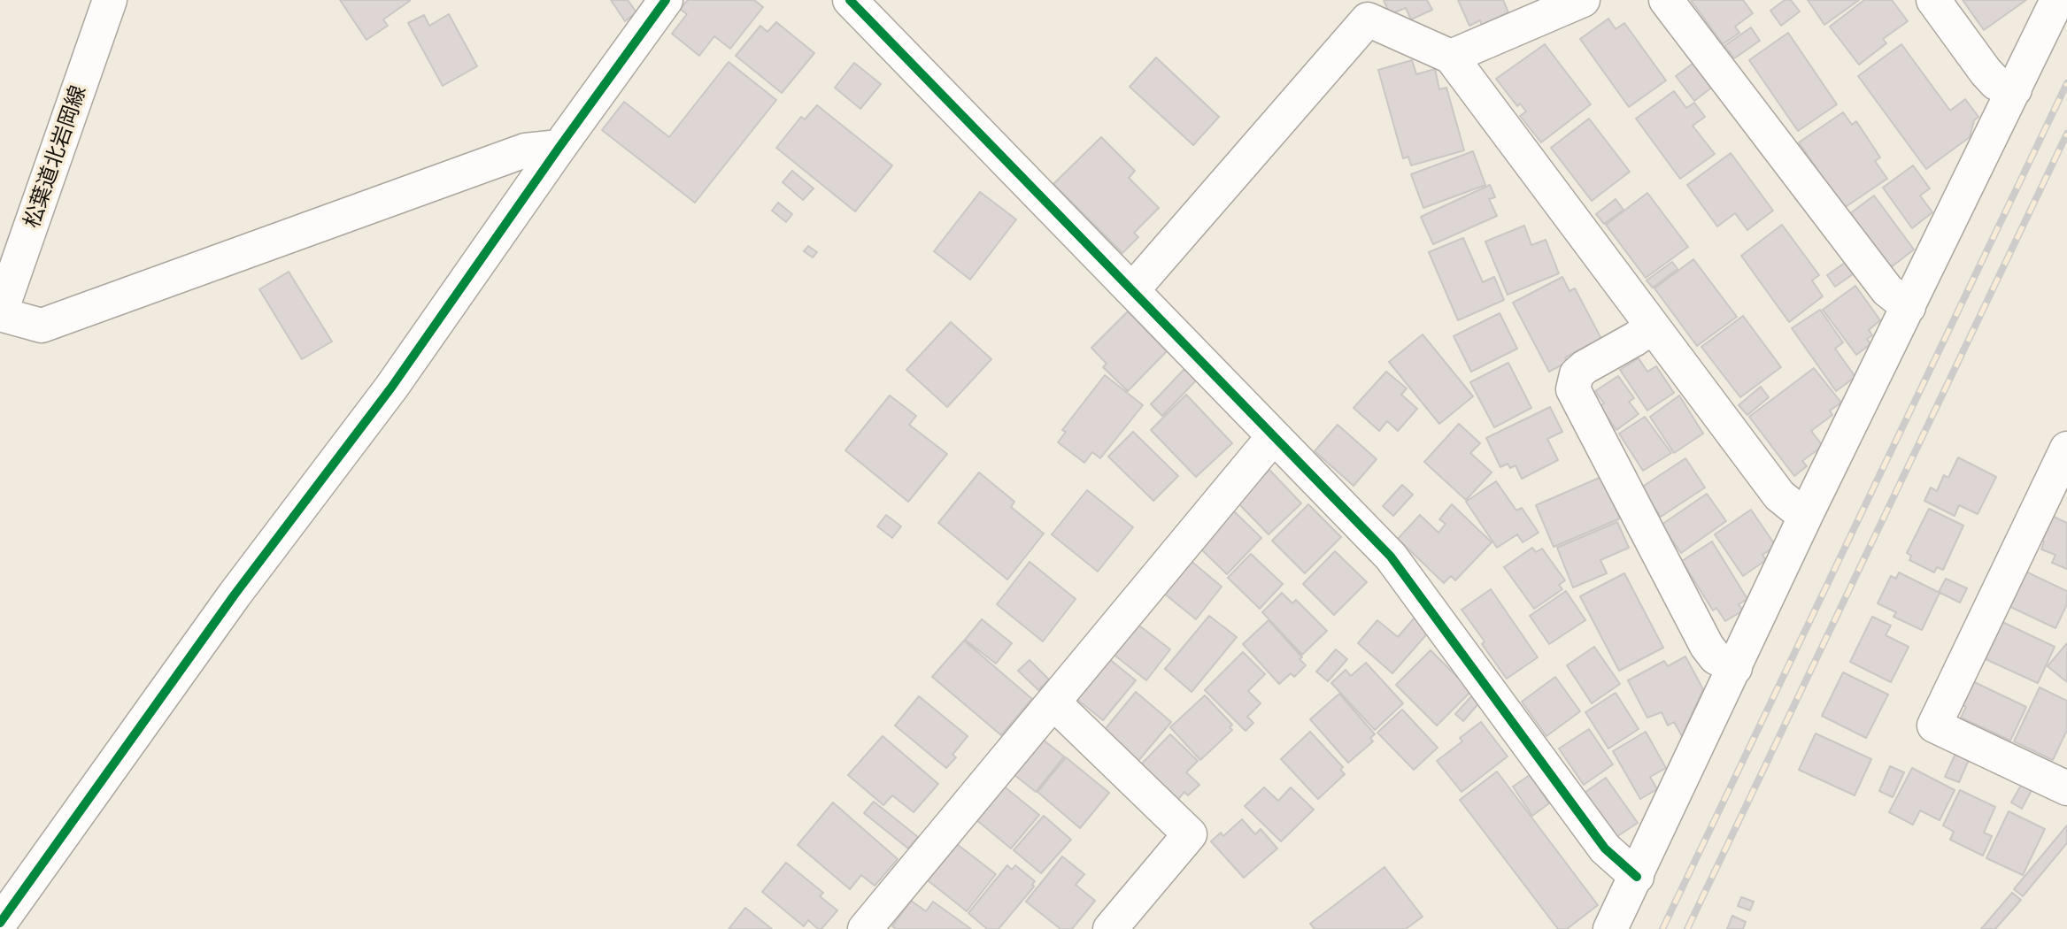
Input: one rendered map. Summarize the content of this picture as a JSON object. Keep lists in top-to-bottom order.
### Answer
{
  "streets": {
    "street": ["松葉道北岩岡線"]
  }
}
